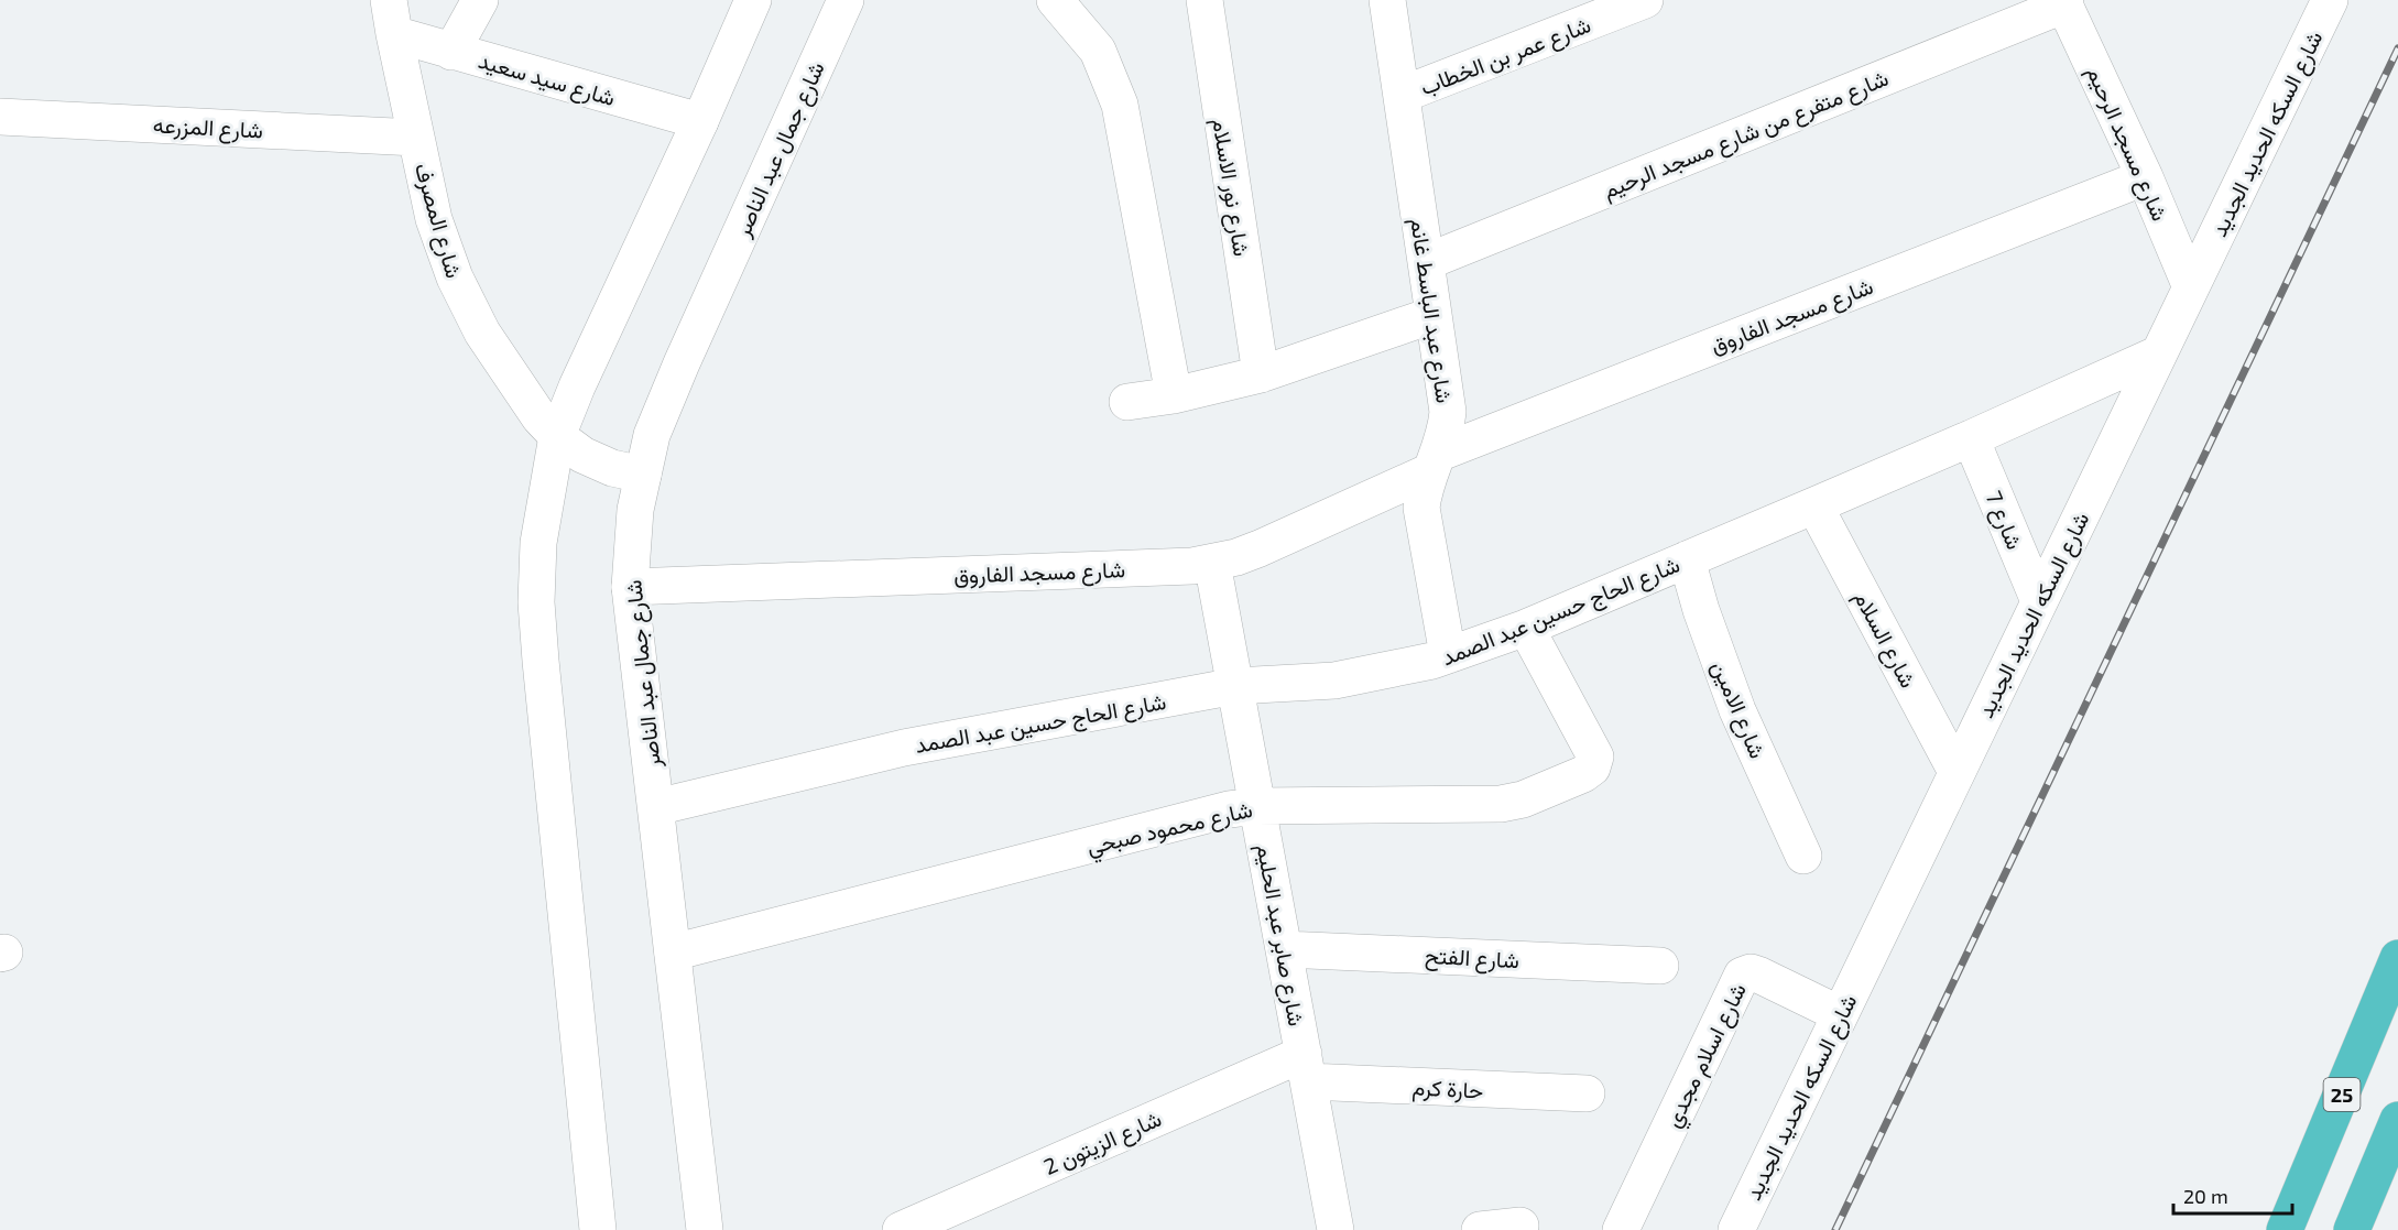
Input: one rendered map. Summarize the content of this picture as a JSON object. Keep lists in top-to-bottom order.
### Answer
{
  "streets": {
    "highway": ["25"],
    "street": [
      "شارع عمر بن الخطاب",
      "شارع سيد سعيد",
      "شارع المزرعه",
      "شارع متفرع من شارع مسجد الرحيم",
      "شارع السكه الحديد الجديد",
      "شارع مسجد الرحيم",
      "شارع جمال عبد الناصر",
      "شارع نور الاسلام",
      "شارع المصرف",
      "شارع عبد الباسط غانم",
      "شارع مسجد الفاروق",
      "شارع 7",
      "شارع الحاج حسين عبد الصمد",
      "شارع السلام",
      "شارع الامين",
      "شارع محمود صبحي",
      "شارع صابر عبد الحليم",
      "شارع الفتح",
      "شارع اسلام مجدي",
      "حارة كرم",
      "شارع الزيتون 2"
    ]
  },
  "crossings": [
    ["شارع عمر بن الخطاب", "شارع عبد الباسط غانم"],
    ["شارع سيد سعيد", "شارع المصرف"],
    ["شارع المزرعه", "شارع المصرف"],
    ["شارع متفرع من شارع مسجد الرحيم", "شارع مسجد الرحيم"],
    ["شارع متفرع من شارع مسجد الرحيم", "شارع عبد الباسط غانم"],
    ["شارع السكه الحديد الجديد", "شارع مسجد الرحيم"],
    ["شارع السكه الحديد الجديد", "شارع 7"],
    ["شارع السكه الحديد الجديد", "شارع الحاج حسين عبد الصمد"],
    ["شارع السكه الحديد الجديد", "شارع السلام"],
    ["شارع السكه الحديد الجديد", "شارع اسلام مجدي"],
    ["شارع مسجد الرحيم", "شارع مسجد الفاروق"],
    ["شارع جمال عبد الناصر", "شارع المصرف"],
    ["شارع جمال عبد الناصر", "شارع مسجد الفاروق"],
    ["شارع جمال عبد الناصر", "شارع الحاج حسين عبد الصمد"],
    ["شارع جمال عبد الناصر", "شارع محمود صبحي"],
    ["شارع عبد الباسط غانم", "شارع مسجد الفاروق"],
    ["شارع عبد الباسط غانم", "شارع الحاج حسين عبد الصمد"],
    ["شارع مسجد الفاروق", "شارع صابر عبد الحليم"],
    ["شارع 7", "شارع الحاج حسين عبد الصمد"],
    ["شارع الحاج حسين عبد الصمد", "شارع السلام"],
    ["شارع الحاج حسين عبد الصمد", "شارع الامين"],
    ["شارع الحاج حسين عبد الصمد", "شارع محمود صبحي"],
    ["شارع الحاج حسين عبد الصمد", "شارع صابر عبد الحليم"],
    ["شارع محمود صبحي", "شارع صابر عبد الحليم"],
    ["شارع صابر عبد الحليم", "شارع الفتح"],
    ["شارع صابر عبد الحليم", "حارة كرم"],
    ["شارع صابر عبد الحليم", "شارع الزيتون 2"],
    ["حارة كرم", "شارع الزيتون 2"]
  ],
  "scale_bar": "20 m"
}
